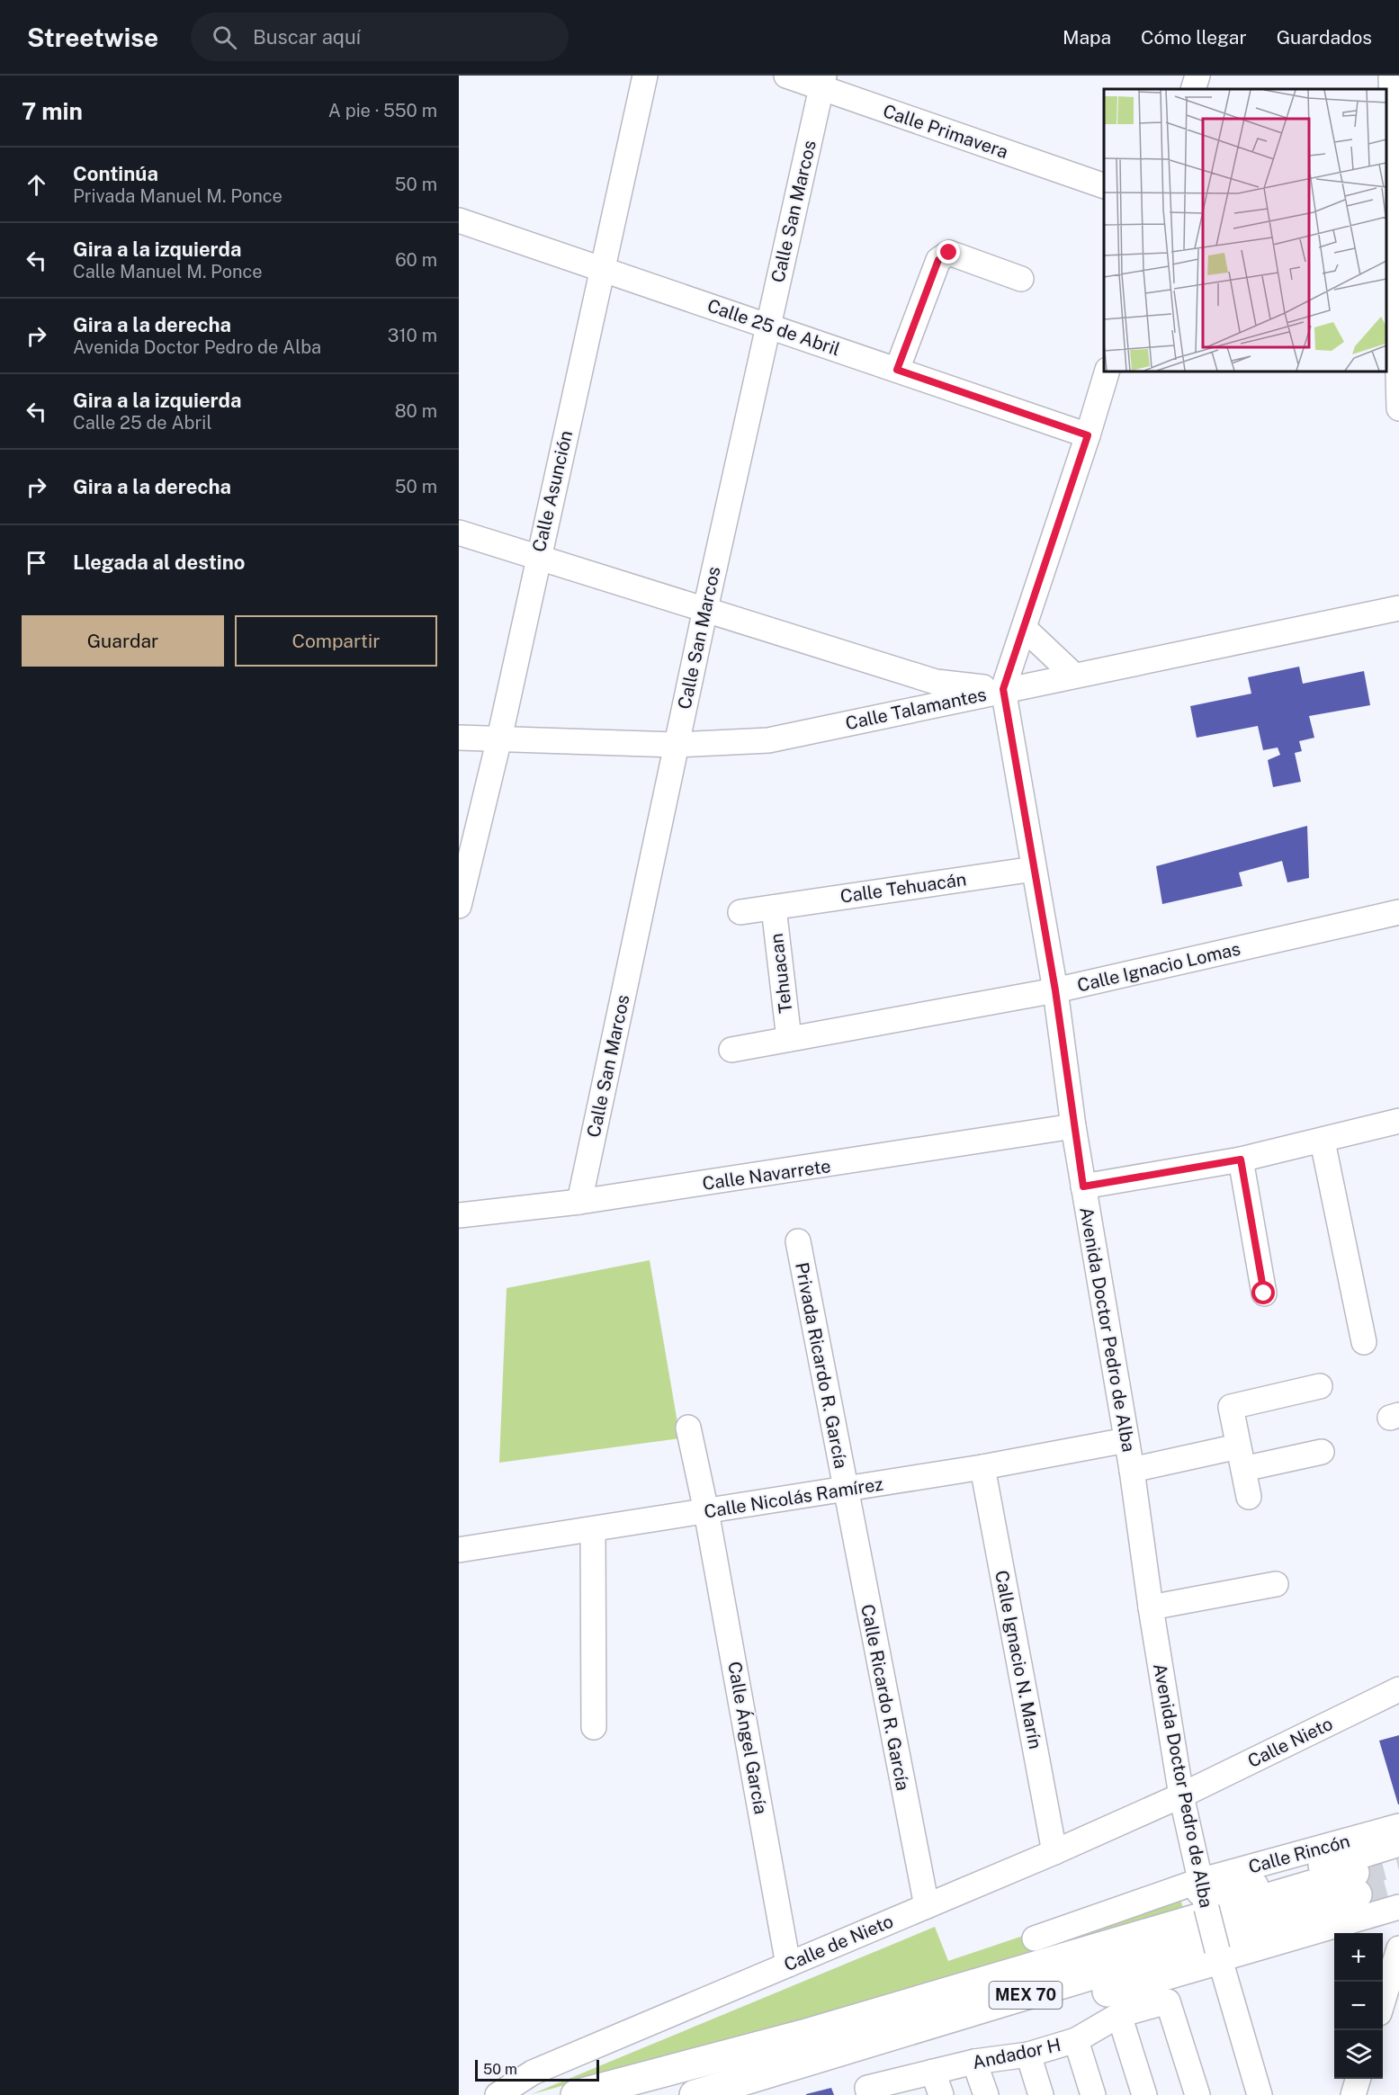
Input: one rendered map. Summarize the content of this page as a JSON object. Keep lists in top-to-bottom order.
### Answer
{
  "streets": {
    "main road": ["MEX 70"],
    "street": [
      "Calle Primavera",
      "Calle San Marcos",
      "Calle 25 de Abril",
      "Calle Asunción",
      "Calle Talamantes",
      "Calle Tehuacán",
      "Calle Ignacio Lomas",
      "Tehuacan",
      "Calle Navarrete",
      "Avenida Doctor Pedro de Alba",
      "Privada Ricardo R. García",
      "Calle Nicolás Ramírez",
      "Calle Ignacio N. Marín",
      "Calle Ricardo R. García",
      "Calle Ángel García",
      "Calle Nieto",
      "Calle Rincón",
      "Calle de Nieto",
      "Andador H"
    ]
  },
  "crossings": [
    ["Calle Primavera", "Calle San Marcos"],
    ["Calle San Marcos", "Calle 25 de Abril"],
    ["Calle San Marcos", "Calle Talamantes"],
    ["Calle San Marcos", "Calle Navarrete"],
    ["Calle 25 de Abril", "Calle Asunción"],
    ["Calle 25 de Abril", "Avenida Doctor Pedro de Alba"],
    ["Calle Asunción", "Calle Talamantes"],
    ["Calle Talamantes", "Avenida Doctor Pedro de Alba"],
    ["Calle Tehuacán", "Tehuacan"],
    ["Calle Tehuacán", "Avenida Doctor Pedro de Alba"],
    ["Calle Ignacio Lomas", "Tehuacan"],
    ["Calle Ignacio Lomas", "Avenida Doctor Pedro de Alba"],
    ["Calle Navarrete", "Avenida Doctor Pedro de Alba"],
    ["Avenida Doctor Pedro de Alba", "Calle Nicolás Ramírez"],
    ["Avenida Doctor Pedro de Alba", "Calle Nieto"],
    ["Avenida Doctor Pedro de Alba", "Calle Rincón"],
    ["Avenida Doctor Pedro de Alba", "Calle de Nieto"],
    ["Privada Ricardo R. García", "Calle Nicolás Ramírez"],
    ["Privada Ricardo R. García", "Calle Ricardo R. García"],
    ["Calle Nicolás Ramírez", "Calle Ignacio N. Marín"],
    ["Calle Nicolás Ramírez", "Calle Ricardo R. García"],
    ["Calle Nicolás Ramírez", "Calle Ángel García"],
    ["Calle Ignacio N. Marín", "Calle de Nieto"],
    ["Calle Ricardo R. García", "Calle de Nieto"],
    ["Calle Ángel García", "Calle de Nieto"],
    ["Calle Nieto", "Calle de Nieto"]
  ],
  "scale_bar": "50 m",
  "page": {
    "header": "Streetwise",
    "search": "Buscar aquí",
    "nav": ["Mapa", "Cómo llegar", "Guardados"],
    "heading": ["7 min", "A pie · 550 m"],
    "list": [
      ["Continúa", "Privada Manuel M. Ponce", "50 m"],
      ["Gira a la izquierda", "Calle Manuel M. Ponce", "60 m"],
      ["Gira a la derecha", "Avenida Doctor Pedro de Alba", "310 m"],
      ["Gira a la izquierda", "Calle 25 de Abril", "80 m"],
      ["Gira a la derecha", "50 m"],
      "Llegada al destino"
    ],
    "buttons": ["Guardar", "Compartir"],
    "map_buttons": ["+", "−"],
    "scale": "50 m"
  }
}
